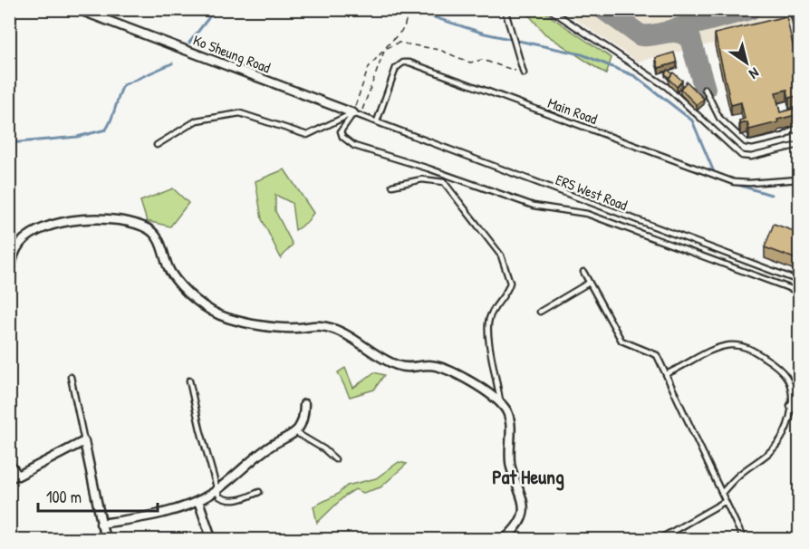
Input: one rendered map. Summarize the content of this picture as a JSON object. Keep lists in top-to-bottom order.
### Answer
{
  "streets": {
    "street": ["Ko Sheung Road"],
    "lane": ["Main Road", "ERS West Road"]
  },
  "crossings": [
    ["Ko Sheung Road", "Main Road"],
    ["Ko Sheung Road", "ERS West Road"],
    ["Main Road", "ERS West Road"]
  ],
  "districts": ["Pat Heung"],
  "scale_bar": "100 m",
  "north": "bottom right"
}
